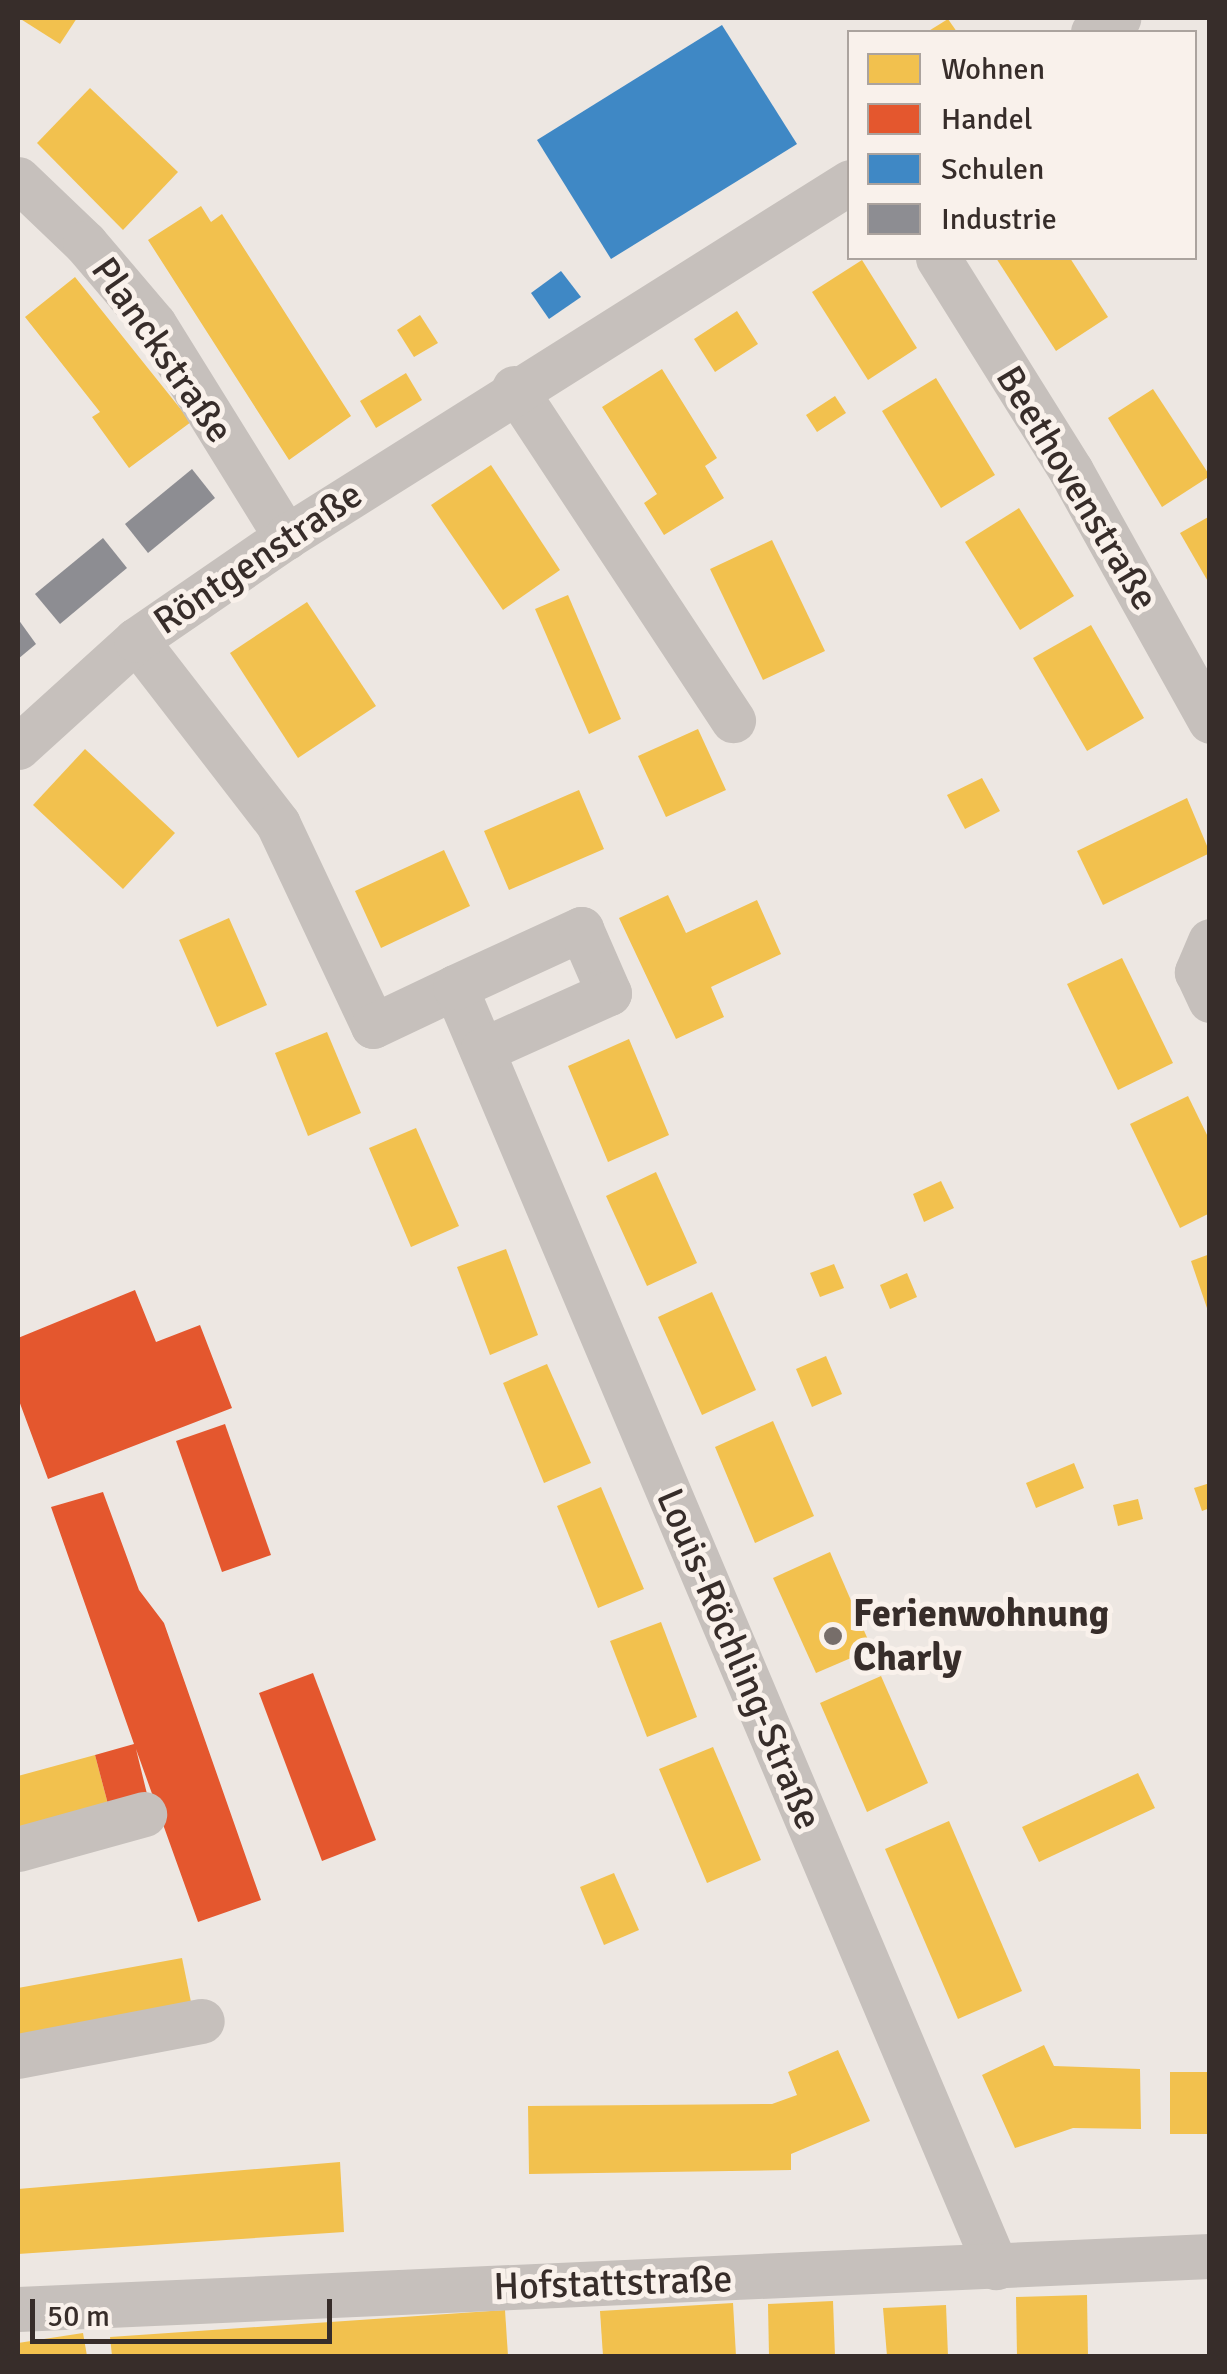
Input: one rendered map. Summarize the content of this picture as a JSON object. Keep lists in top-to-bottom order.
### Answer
{
  "streets": {
    "street": [
      "Planckstraße",
      "Beethovenstraße",
      "Röntgenstraße",
      "Louis-Röchling-Straße",
      "Hofstattstraße"
    ]
  },
  "crossings": [
    ["Planckstraße", "Röntgenstraße"],
    ["Louis-Röchling-Straße", "Hofstattstraße"]
  ],
  "places": ["Ferienwohnung Charly"],
  "legend": [
    "Wohnen",
    "Handel",
    "Schulen",
    "Industrie"
  ],
  "scale_bar": "50 m"
}
